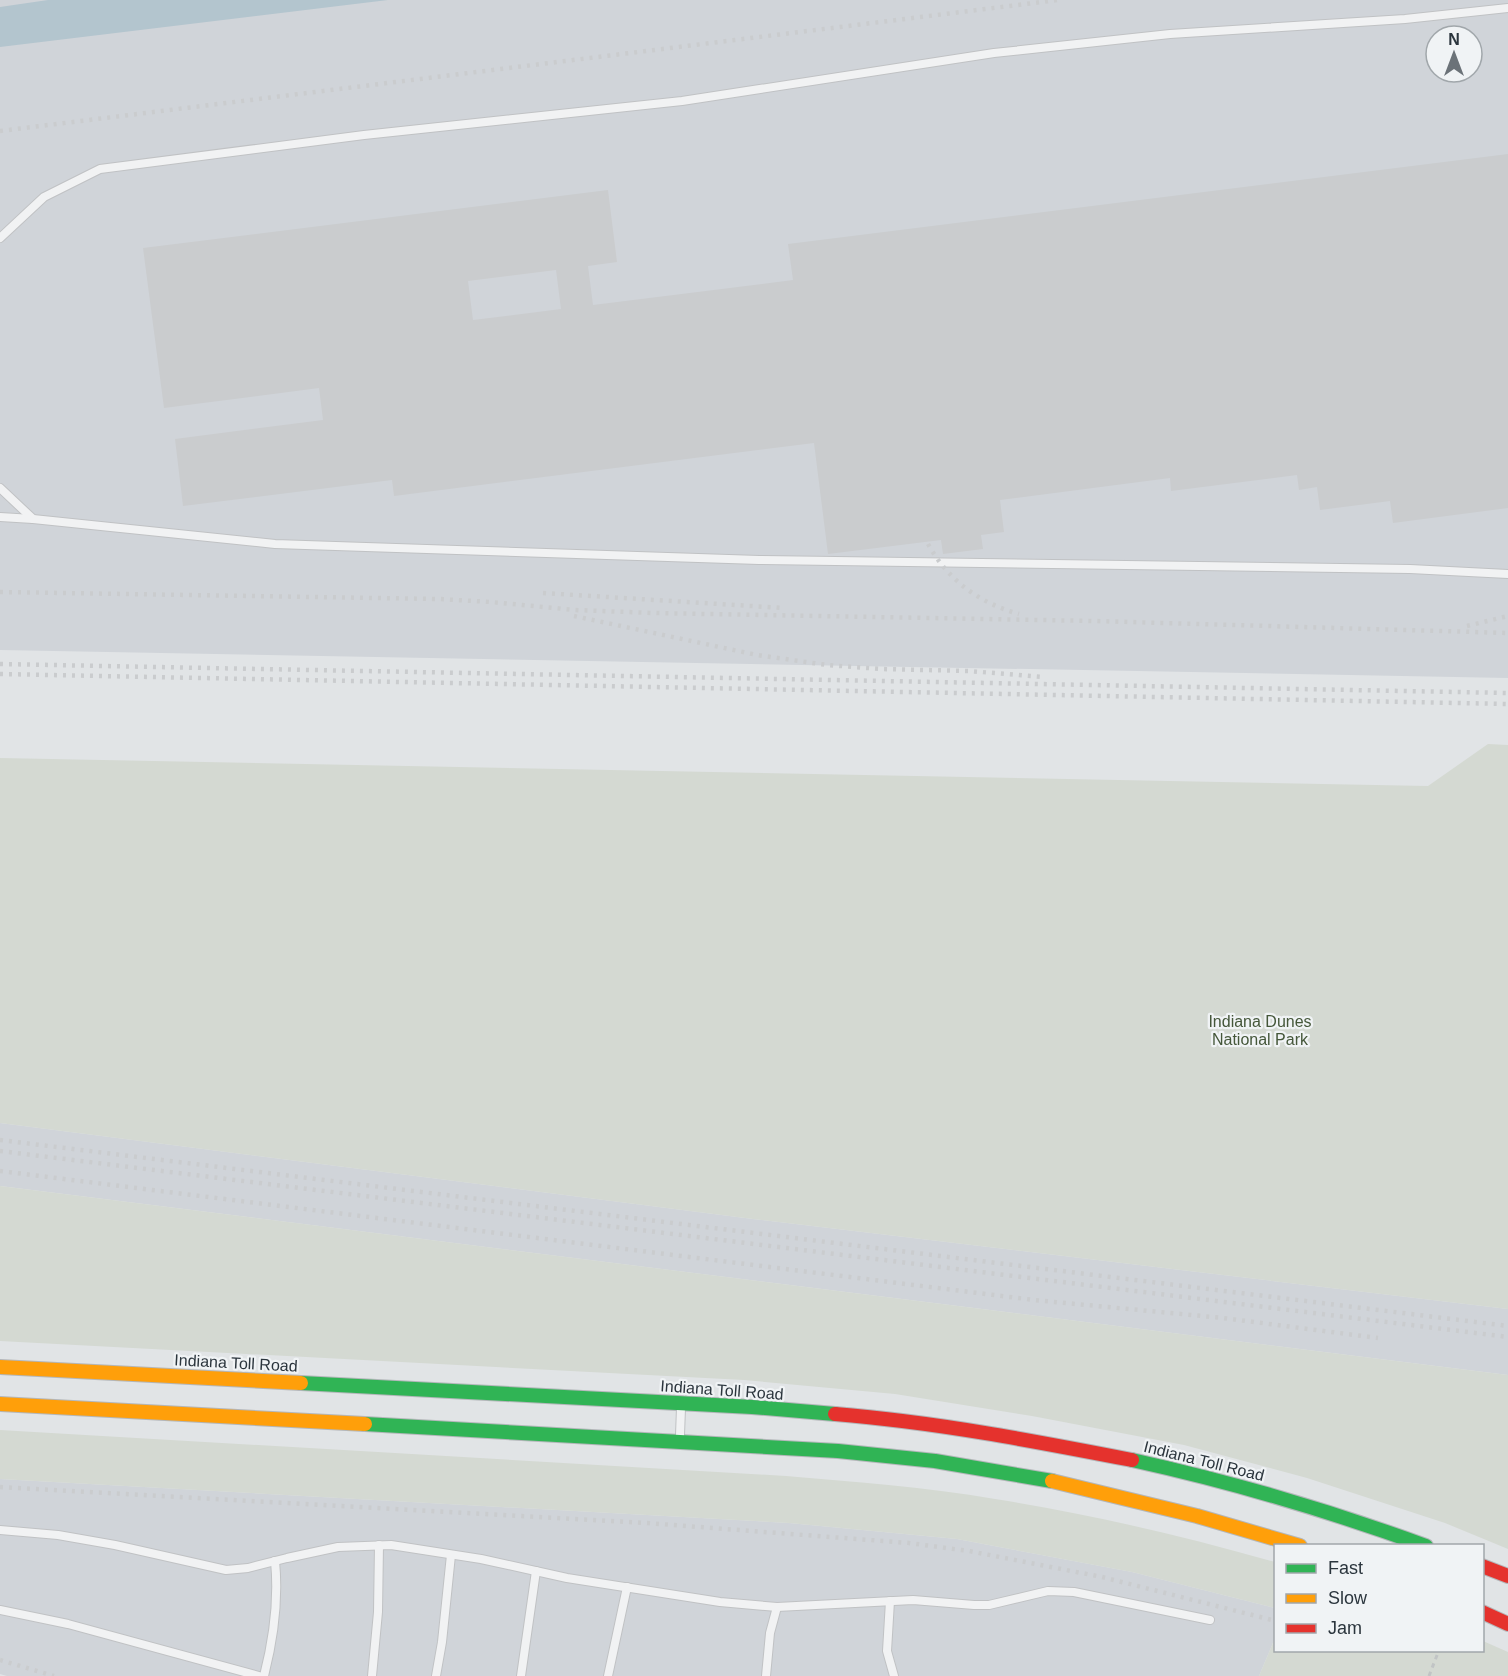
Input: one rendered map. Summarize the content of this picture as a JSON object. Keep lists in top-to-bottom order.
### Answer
{
  "streets": {
    "highway": ["Indiana Toll Road"]
  },
  "parks": ["Indiana Dunes National Park"],
  "legend": ["Fast", "Slow", "Jam"],
  "north": "top"
}
